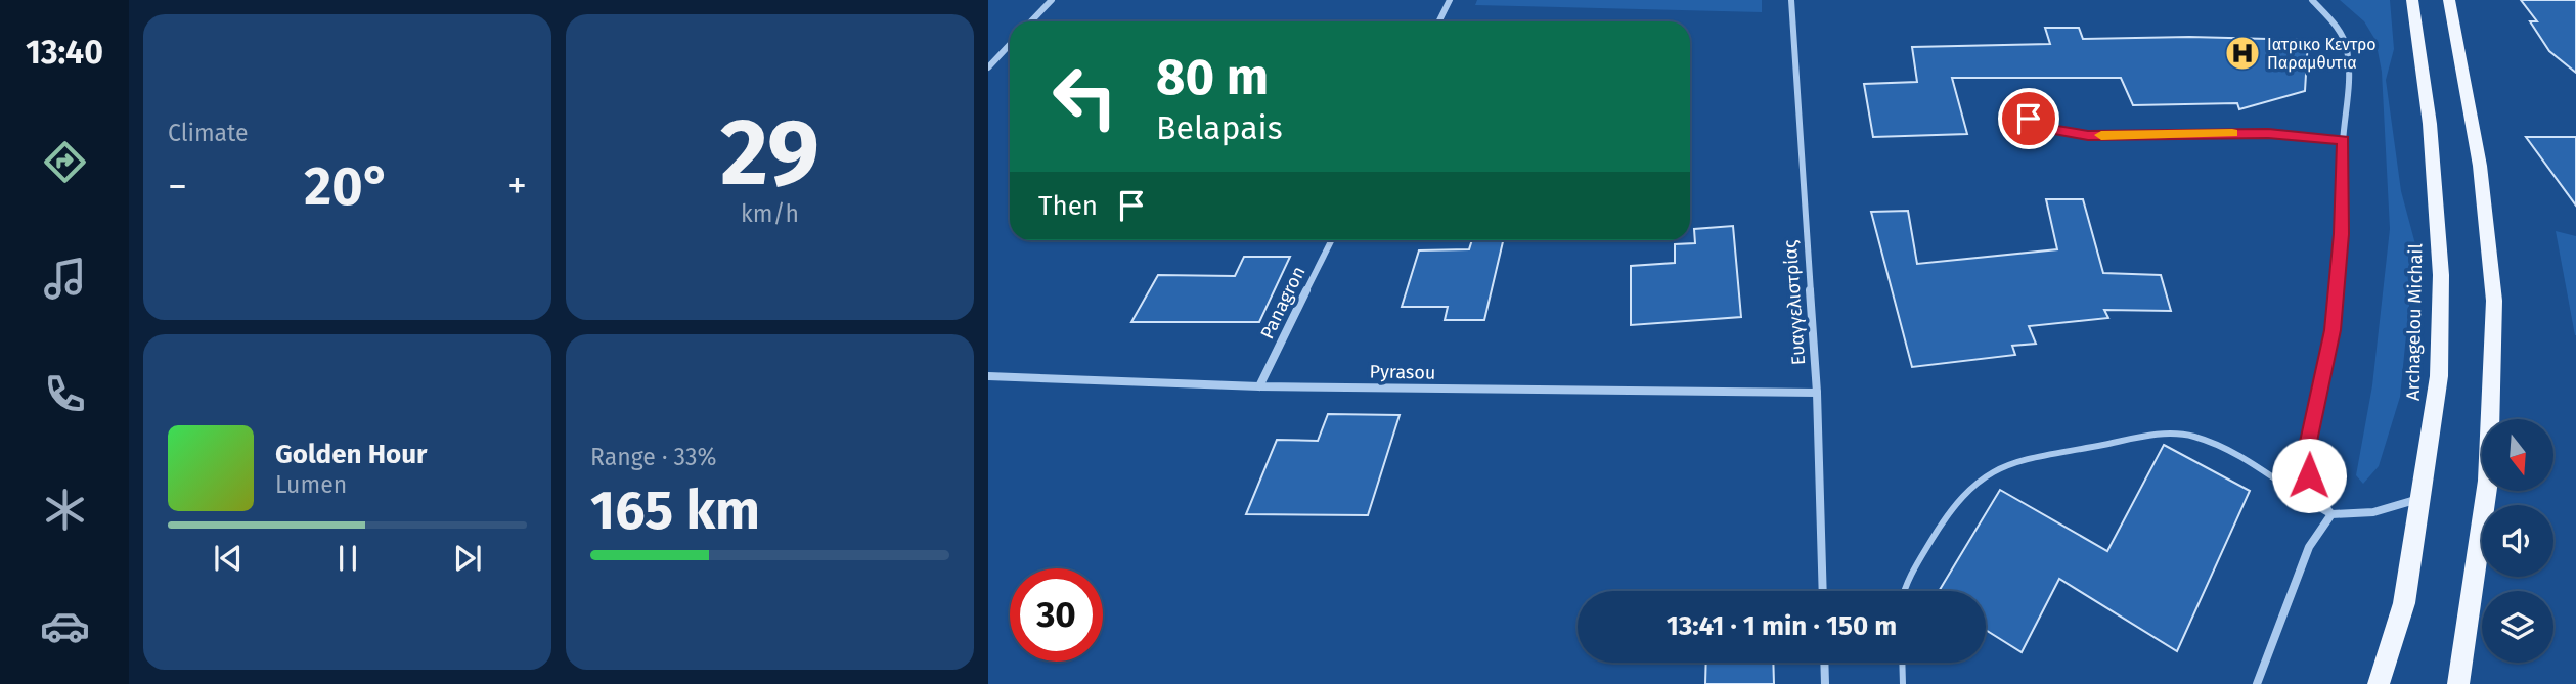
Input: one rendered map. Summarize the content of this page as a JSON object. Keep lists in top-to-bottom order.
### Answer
{
  "streets": {
    "main road": ["Archagelou Michail"],
    "street": ["Panagron", "Ευαγγελιστρίας", "Pyrasou"]
  },
  "crossings": [
    ["Panagron", "Pyrasou"],
    ["Ευαγγελιστρίας", "Pyrasou"]
  ],
  "places": {
    "hospital": ["Ιατρικο Κεντρο Παραμθυτια"]
  },
  "north": "bottom",
  "page": {
    "tabs": "13:40",
    "tile": [
      "Climate",
      ["29", "km/h"],
      ["Range · 33%", "165 km"]
    ],
    "turn": ["80 m", "Belapais"],
    "heat": ["−", "20°", "+"],
    "then": "Then",
    "song": ["Golden Hour", "Lumen"],
    "limit": "30",
    "trip": "13:41 · 1 min · 150 m"
  }
}
